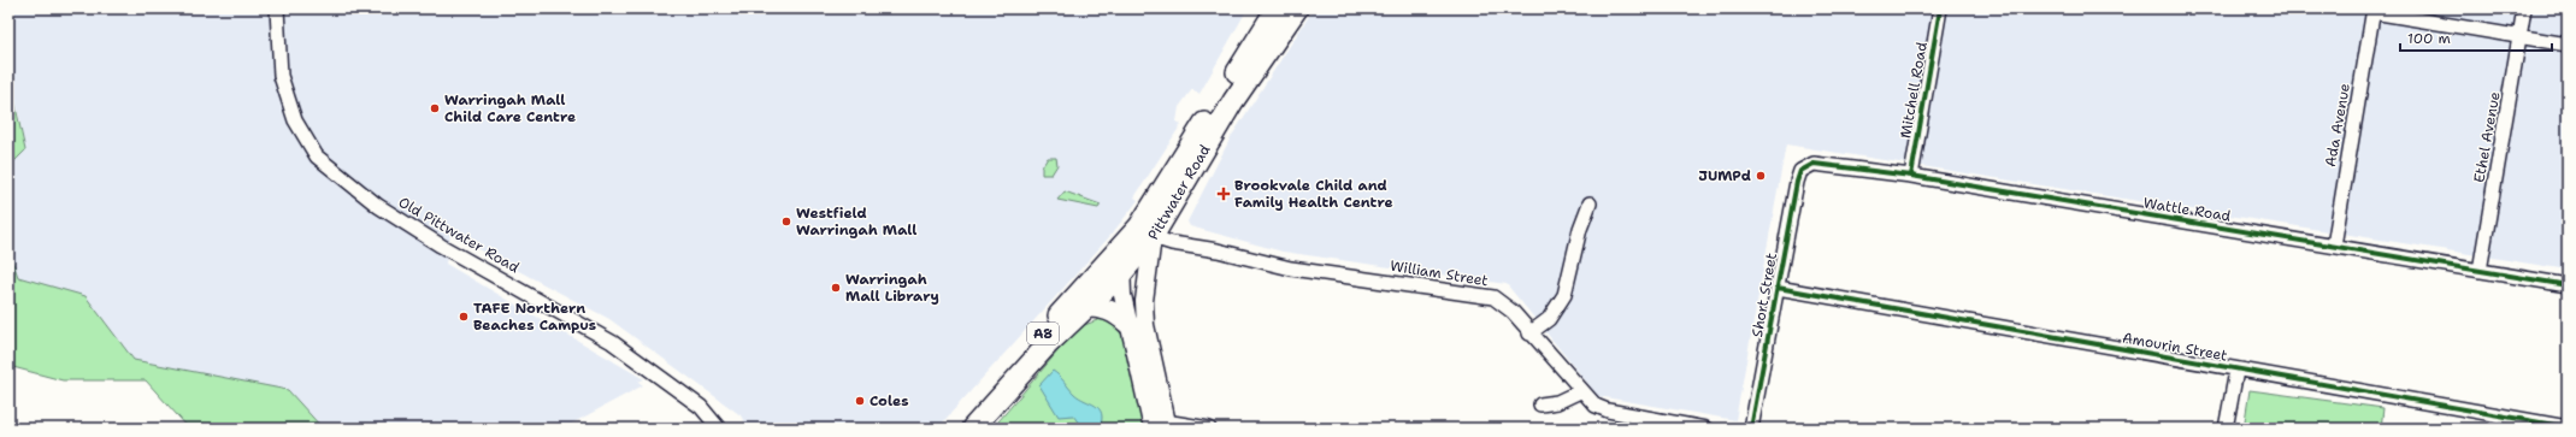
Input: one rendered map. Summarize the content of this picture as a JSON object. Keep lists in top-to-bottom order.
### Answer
{
  "streets": {
    "highway": ["Pittwater Road", "A8"],
    "street": [
      "Mitchell Road",
      "Ada Avenue",
      "Ethel Avenue",
      "Wattle Road",
      "Old Pittwater Road",
      "William Street",
      "Short Street",
      "Amourin Street"
    ]
  },
  "crossings": [
    ["Mitchell Road", "Wattle Road"],
    ["Ada Avenue", "Wattle Road"],
    ["Ethel Avenue", "Wattle Road"],
    ["Pittwater Road", "William Street"],
    ["Pittwater Road", "A8"],
    ["Wattle Road", "Short Street"],
    ["William Street", "A8"],
    ["Short Street", "Amourin Street"]
  ],
  "places": {
    "other": [
      "Warringah Mall Child Care Centre",
      "JUMPd",
      "Westfield Warringah Mall",
      "Warringah Mall Library",
      "TAFE Northern Beaches Campus",
      "Coles"
    ],
    "health": ["Brookvale Child and Family Health Centre"]
  },
  "scale_bar": "100 m"
}
